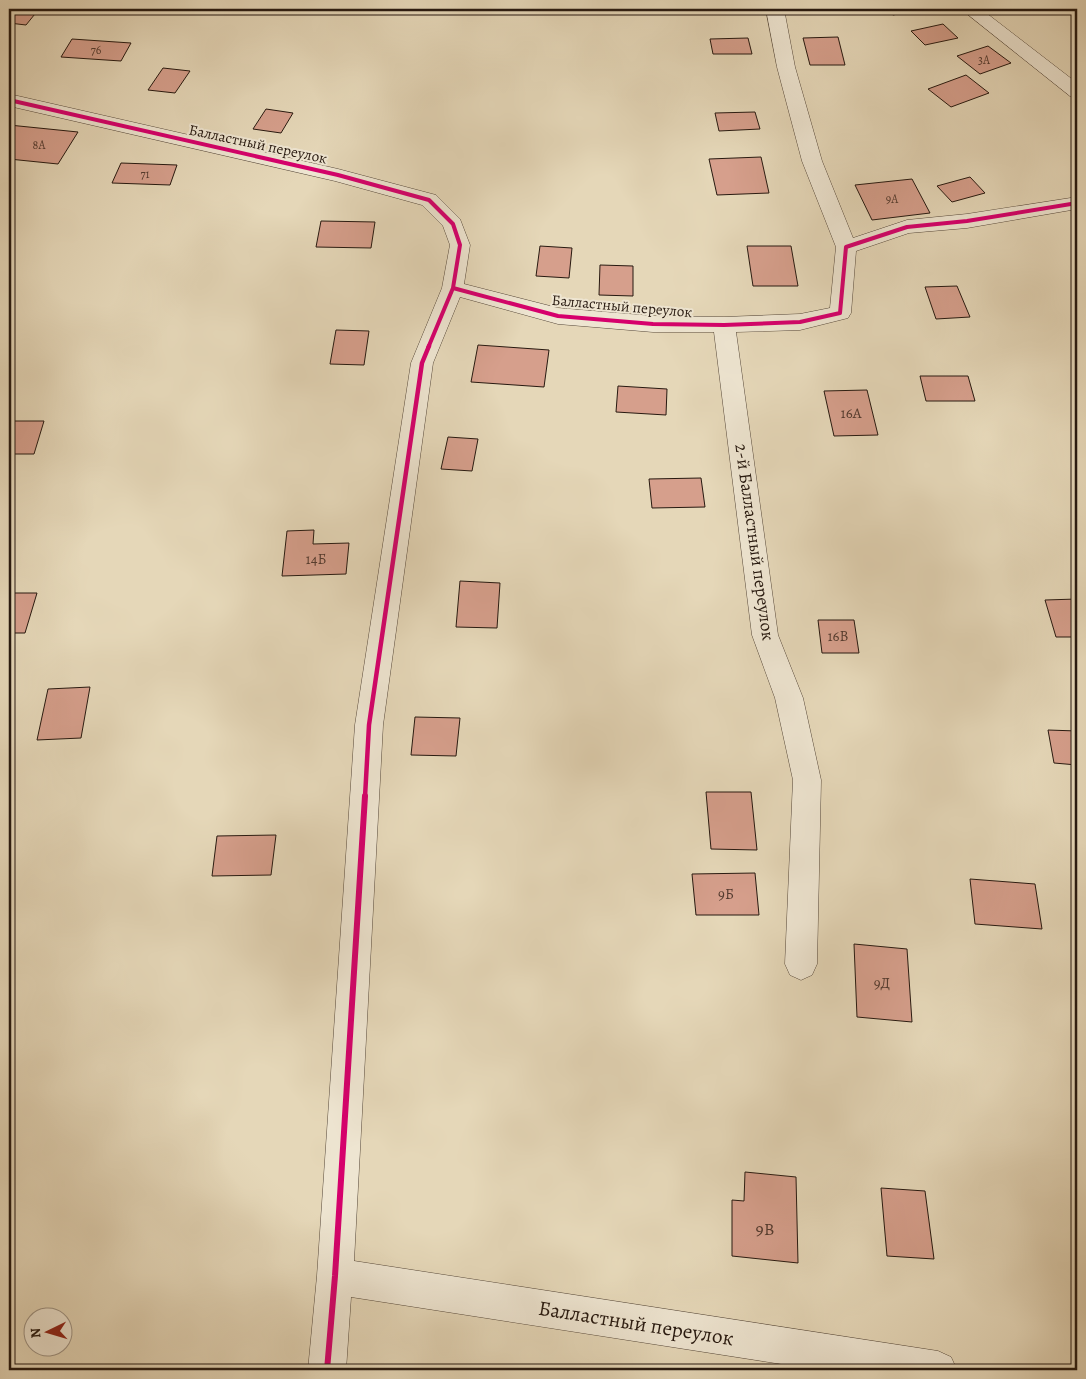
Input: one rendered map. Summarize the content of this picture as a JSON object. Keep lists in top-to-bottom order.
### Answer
{
  "streets": {
    "street": ["Балластный переулок", "2-й Балластный переулок"]
  },
  "crossings": [
    ["Балластный переулок", "2-й Балластный переулок"]
  ],
  "house_numbers": [
    "76",
    "3А",
    "8А",
    "71",
    "9А",
    "16А",
    "14Б",
    "16В",
    "9Б",
    "9Д",
    "9В"
  ],
  "north": "left"
}
